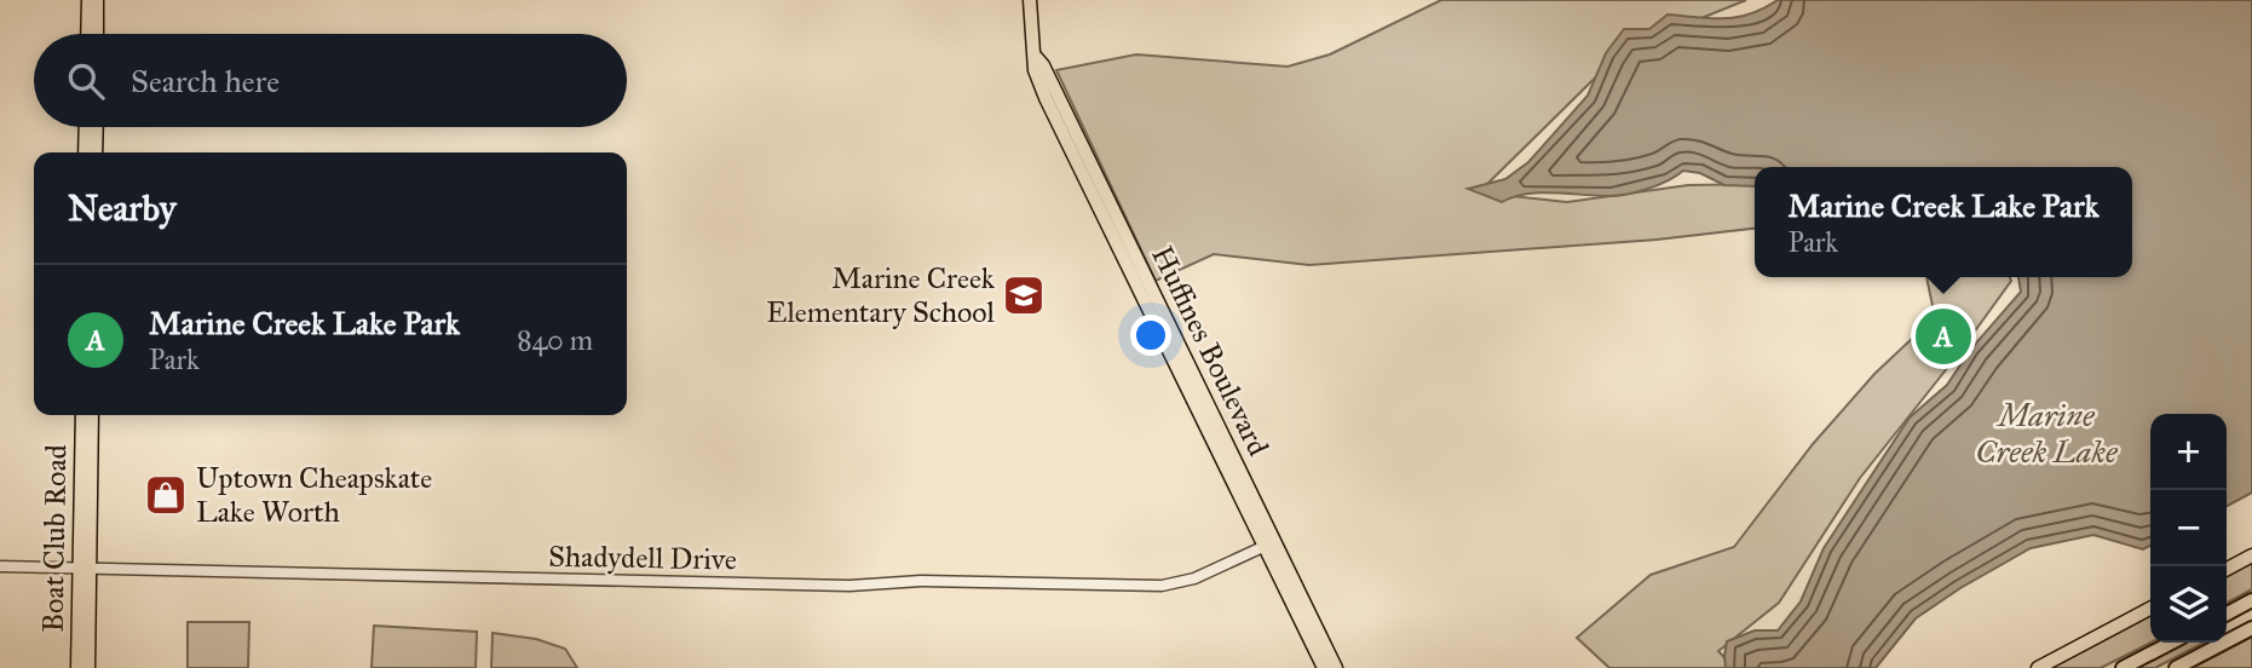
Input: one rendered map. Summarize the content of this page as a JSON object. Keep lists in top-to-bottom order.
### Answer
{
  "streets": {
    "main road": ["Huffines Boulevard", "Boat Club Road"],
    "street": ["Shadydell Drive"]
  },
  "crossings": [
    ["Huffines Boulevard", "Shadydell Drive"],
    ["Boat Club Road", "Shadydell Drive"]
  ],
  "water": ["Marine Creek Lake"],
  "places": {
    "school or university": ["Marine Creek Elementary School"],
    "shop": ["Uptown Cheapskate Lake Worth"]
  },
  "page": {
    "search": "Search here",
    "heading": "Nearby",
    "popup": ["Marine Creek Lake Park", "Park"],
    "list": [
      {
        "mark": "A",
        "name": "Marine Creek Lake Park",
        "note": "Park",
        "value": "840 m"
      }
    ],
    "pins": "A",
    "map_buttons": ["+", "−"]
  }
}
